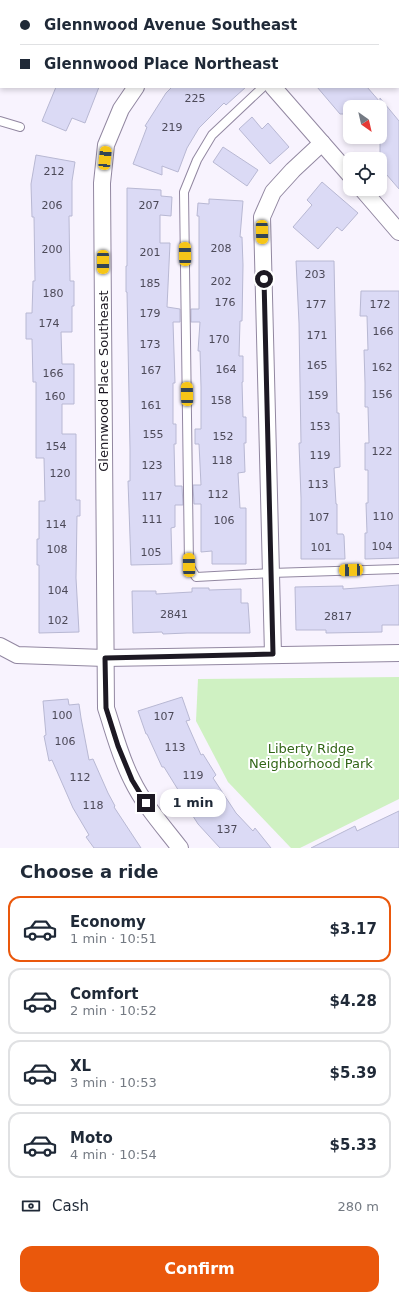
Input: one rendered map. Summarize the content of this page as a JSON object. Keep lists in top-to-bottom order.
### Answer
{
  "streets": {
    "street": ["Glennwood Place Southeast"]
  },
  "parks": ["Liberty Ridge Neighborhood Park"],
  "house_numbers": [
    "225",
    "219",
    "212",
    "206",
    "207",
    "208",
    "200",
    "201",
    "203",
    "202",
    "185",
    "180",
    "176",
    "177",
    "172",
    "179",
    "174",
    "166",
    "171",
    "170",
    "173",
    "165",
    "162",
    "164",
    "167",
    "166",
    "156",
    "159",
    "160",
    "158",
    "161",
    "153",
    "155",
    "152",
    "154",
    "122",
    "119",
    "118",
    "123",
    "120",
    "113",
    "112",
    "117",
    "110",
    "107",
    "111",
    "106",
    "114",
    "104",
    "101",
    "108",
    "105",
    "104",
    "2841",
    "2817",
    "102",
    "100",
    "107",
    "106",
    "113",
    "119",
    "112",
    "118",
    "137"
  ],
  "north": "bottom right",
  "page": {
    "banner": ["Glennwood Avenue Southeast", "Glennwood Place Northeast"],
    "bubble": "1 min",
    "heading": "Choose a ride",
    "list": [
      {
        "name": "Economy",
        "note": "1 min · 10:51",
        "value": "$3.17"
      },
      {
        "name": "Comfort",
        "note": "2 min · 10:52",
        "value": "$4.28"
      },
      {
        "name": "XL",
        "note": "3 min · 10:53",
        "value": "$5.39"
      },
      {
        "name": "Moto",
        "note": "4 min · 10:54",
        "value": "$5.33"
      }
    ],
    "pay": ["Cash", "280 m"],
    "buttons": "Confirm"
  }
}
